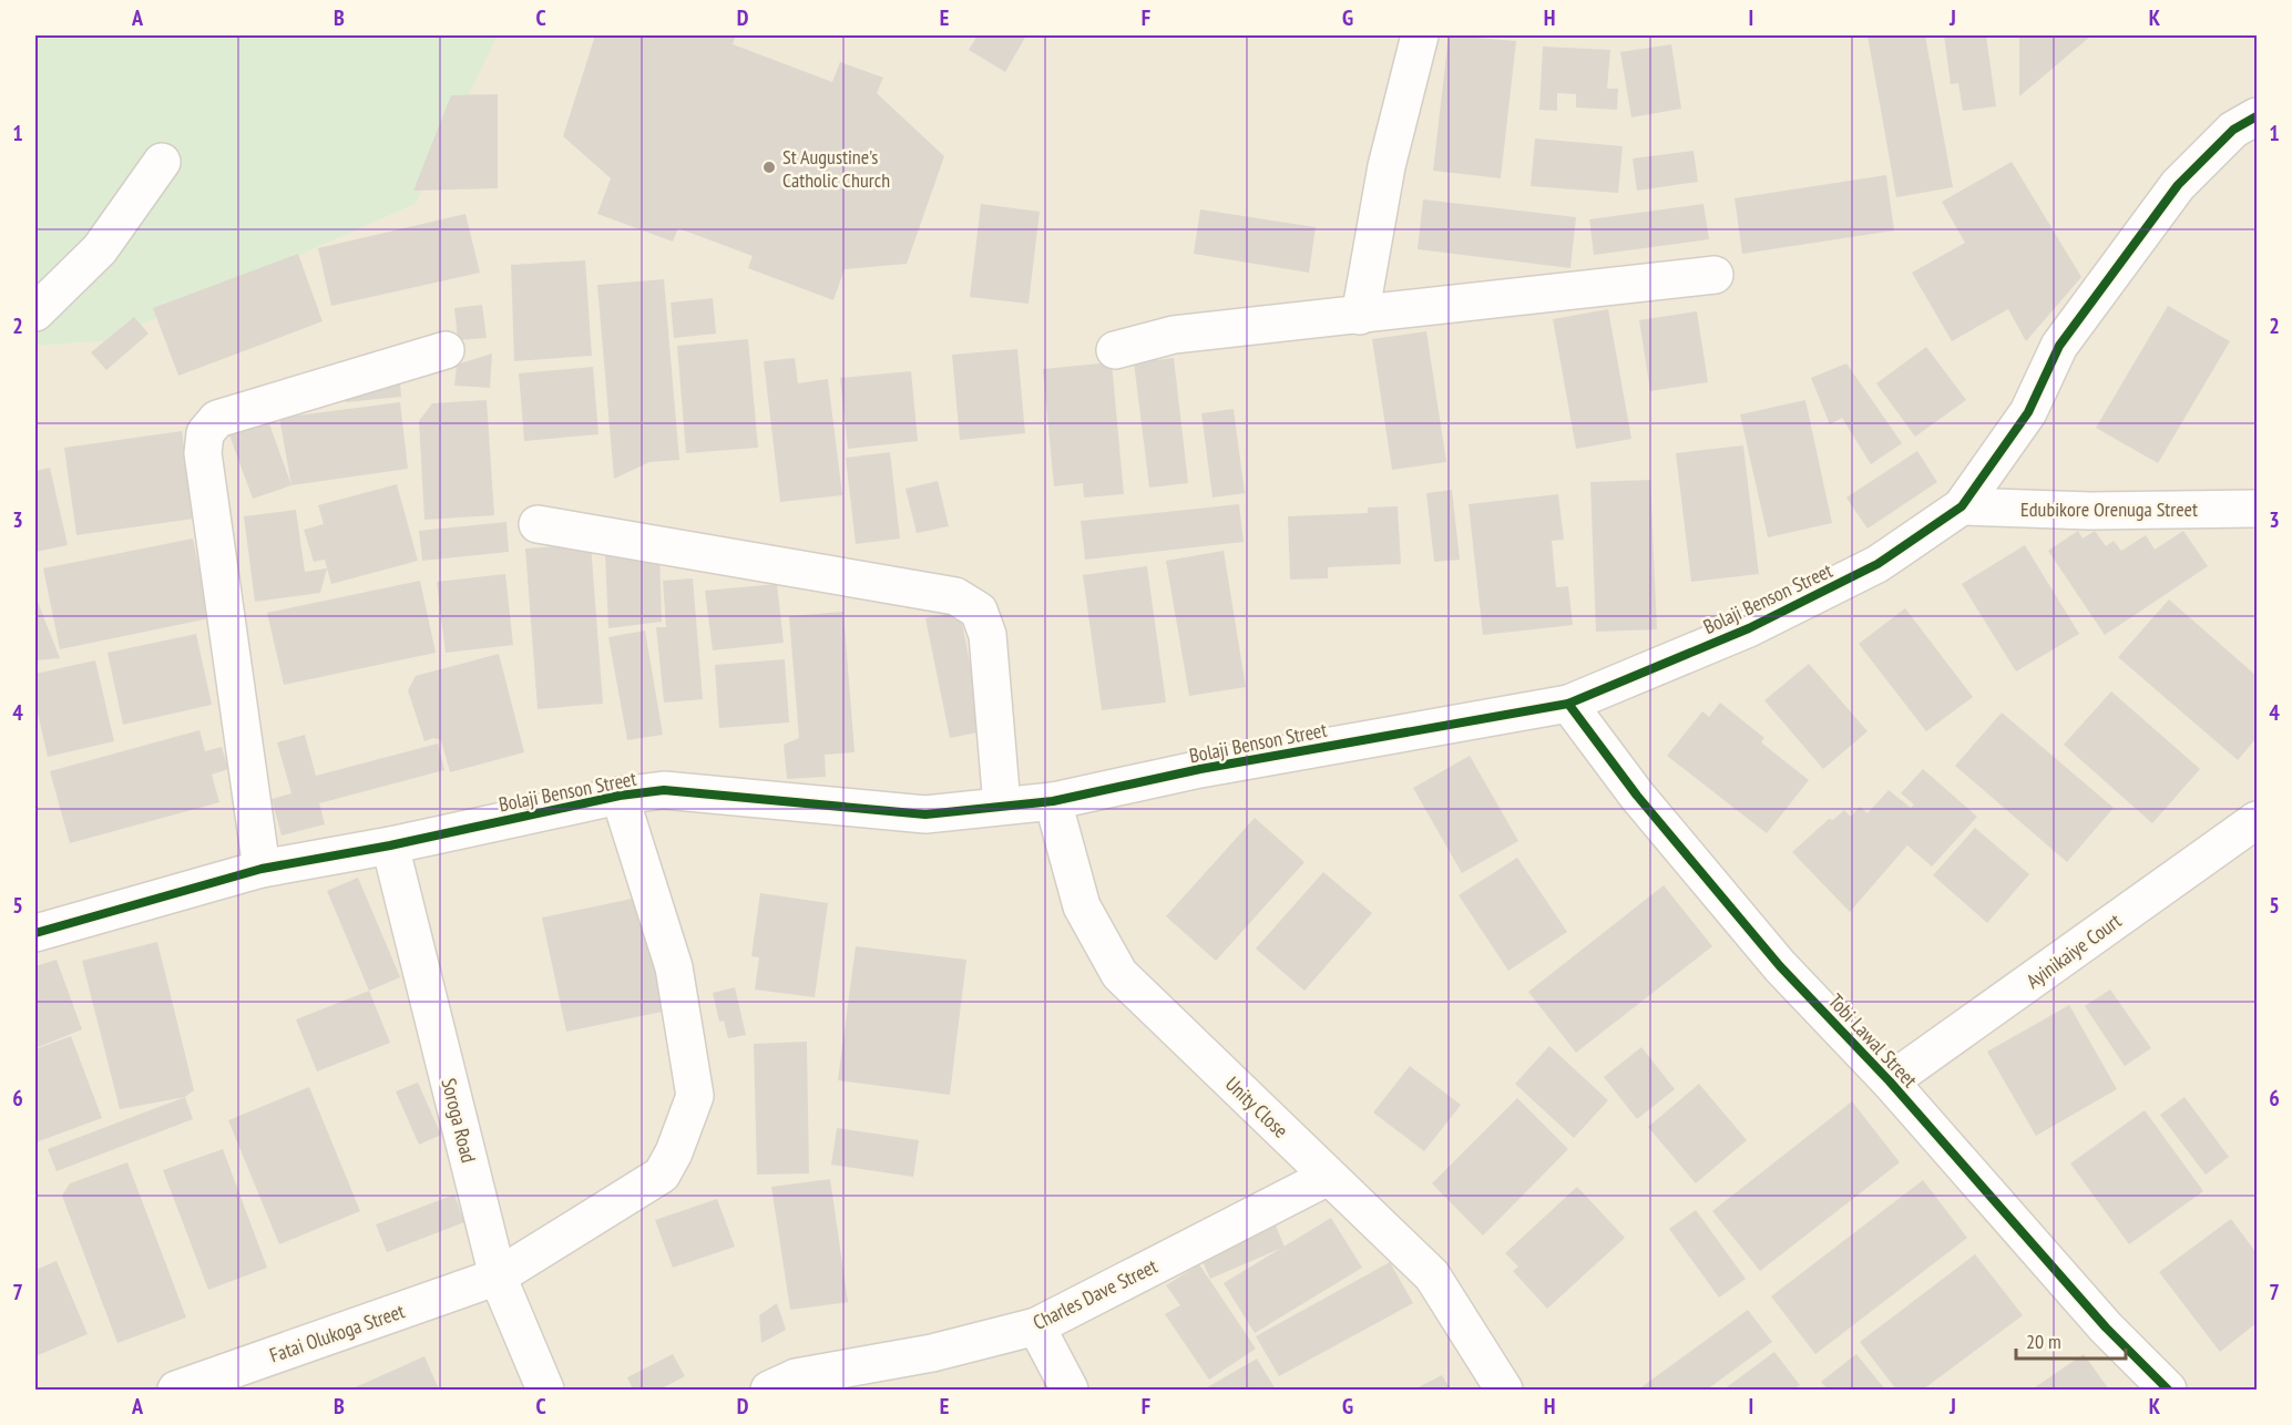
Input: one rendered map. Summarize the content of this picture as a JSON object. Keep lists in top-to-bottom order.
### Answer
{
  "streets": {
    "street": [
      "Edubikore Orenuga Street",
      "Bolaji Benson Street",
      "Ayinikaiye Court",
      "Tobi Lawal Street",
      "Unity Close",
      "Soroga Road",
      "Charles Dave Street",
      "Fatai Olukoga Street"
    ]
  },
  "crossings": [
    ["Edubikore Orenuga Street", "Bolaji Benson Street"],
    ["Bolaji Benson Street", "Tobi Lawal Street"],
    ["Bolaji Benson Street", "Unity Close"],
    ["Bolaji Benson Street", "Soroga Road"],
    ["Bolaji Benson Street", "Fatai Olukoga Street"],
    ["Ayinikaiye Court", "Tobi Lawal Street"],
    ["Unity Close", "Charles Dave Street"],
    ["Soroga Road", "Fatai Olukoga Street"]
  ],
  "places": ["St Augustine's Catholic Church"],
  "scale_bar": "20 m",
  "grid": {
    "columns": [
      "A",
      "B",
      "C",
      "D",
      "E",
      "F",
      "G",
      "H",
      "I",
      "J",
      "K"
    ],
    "rows": [
      "1",
      "2",
      "3",
      "4",
      "5",
      "6",
      "7"
    ]
  }
}
